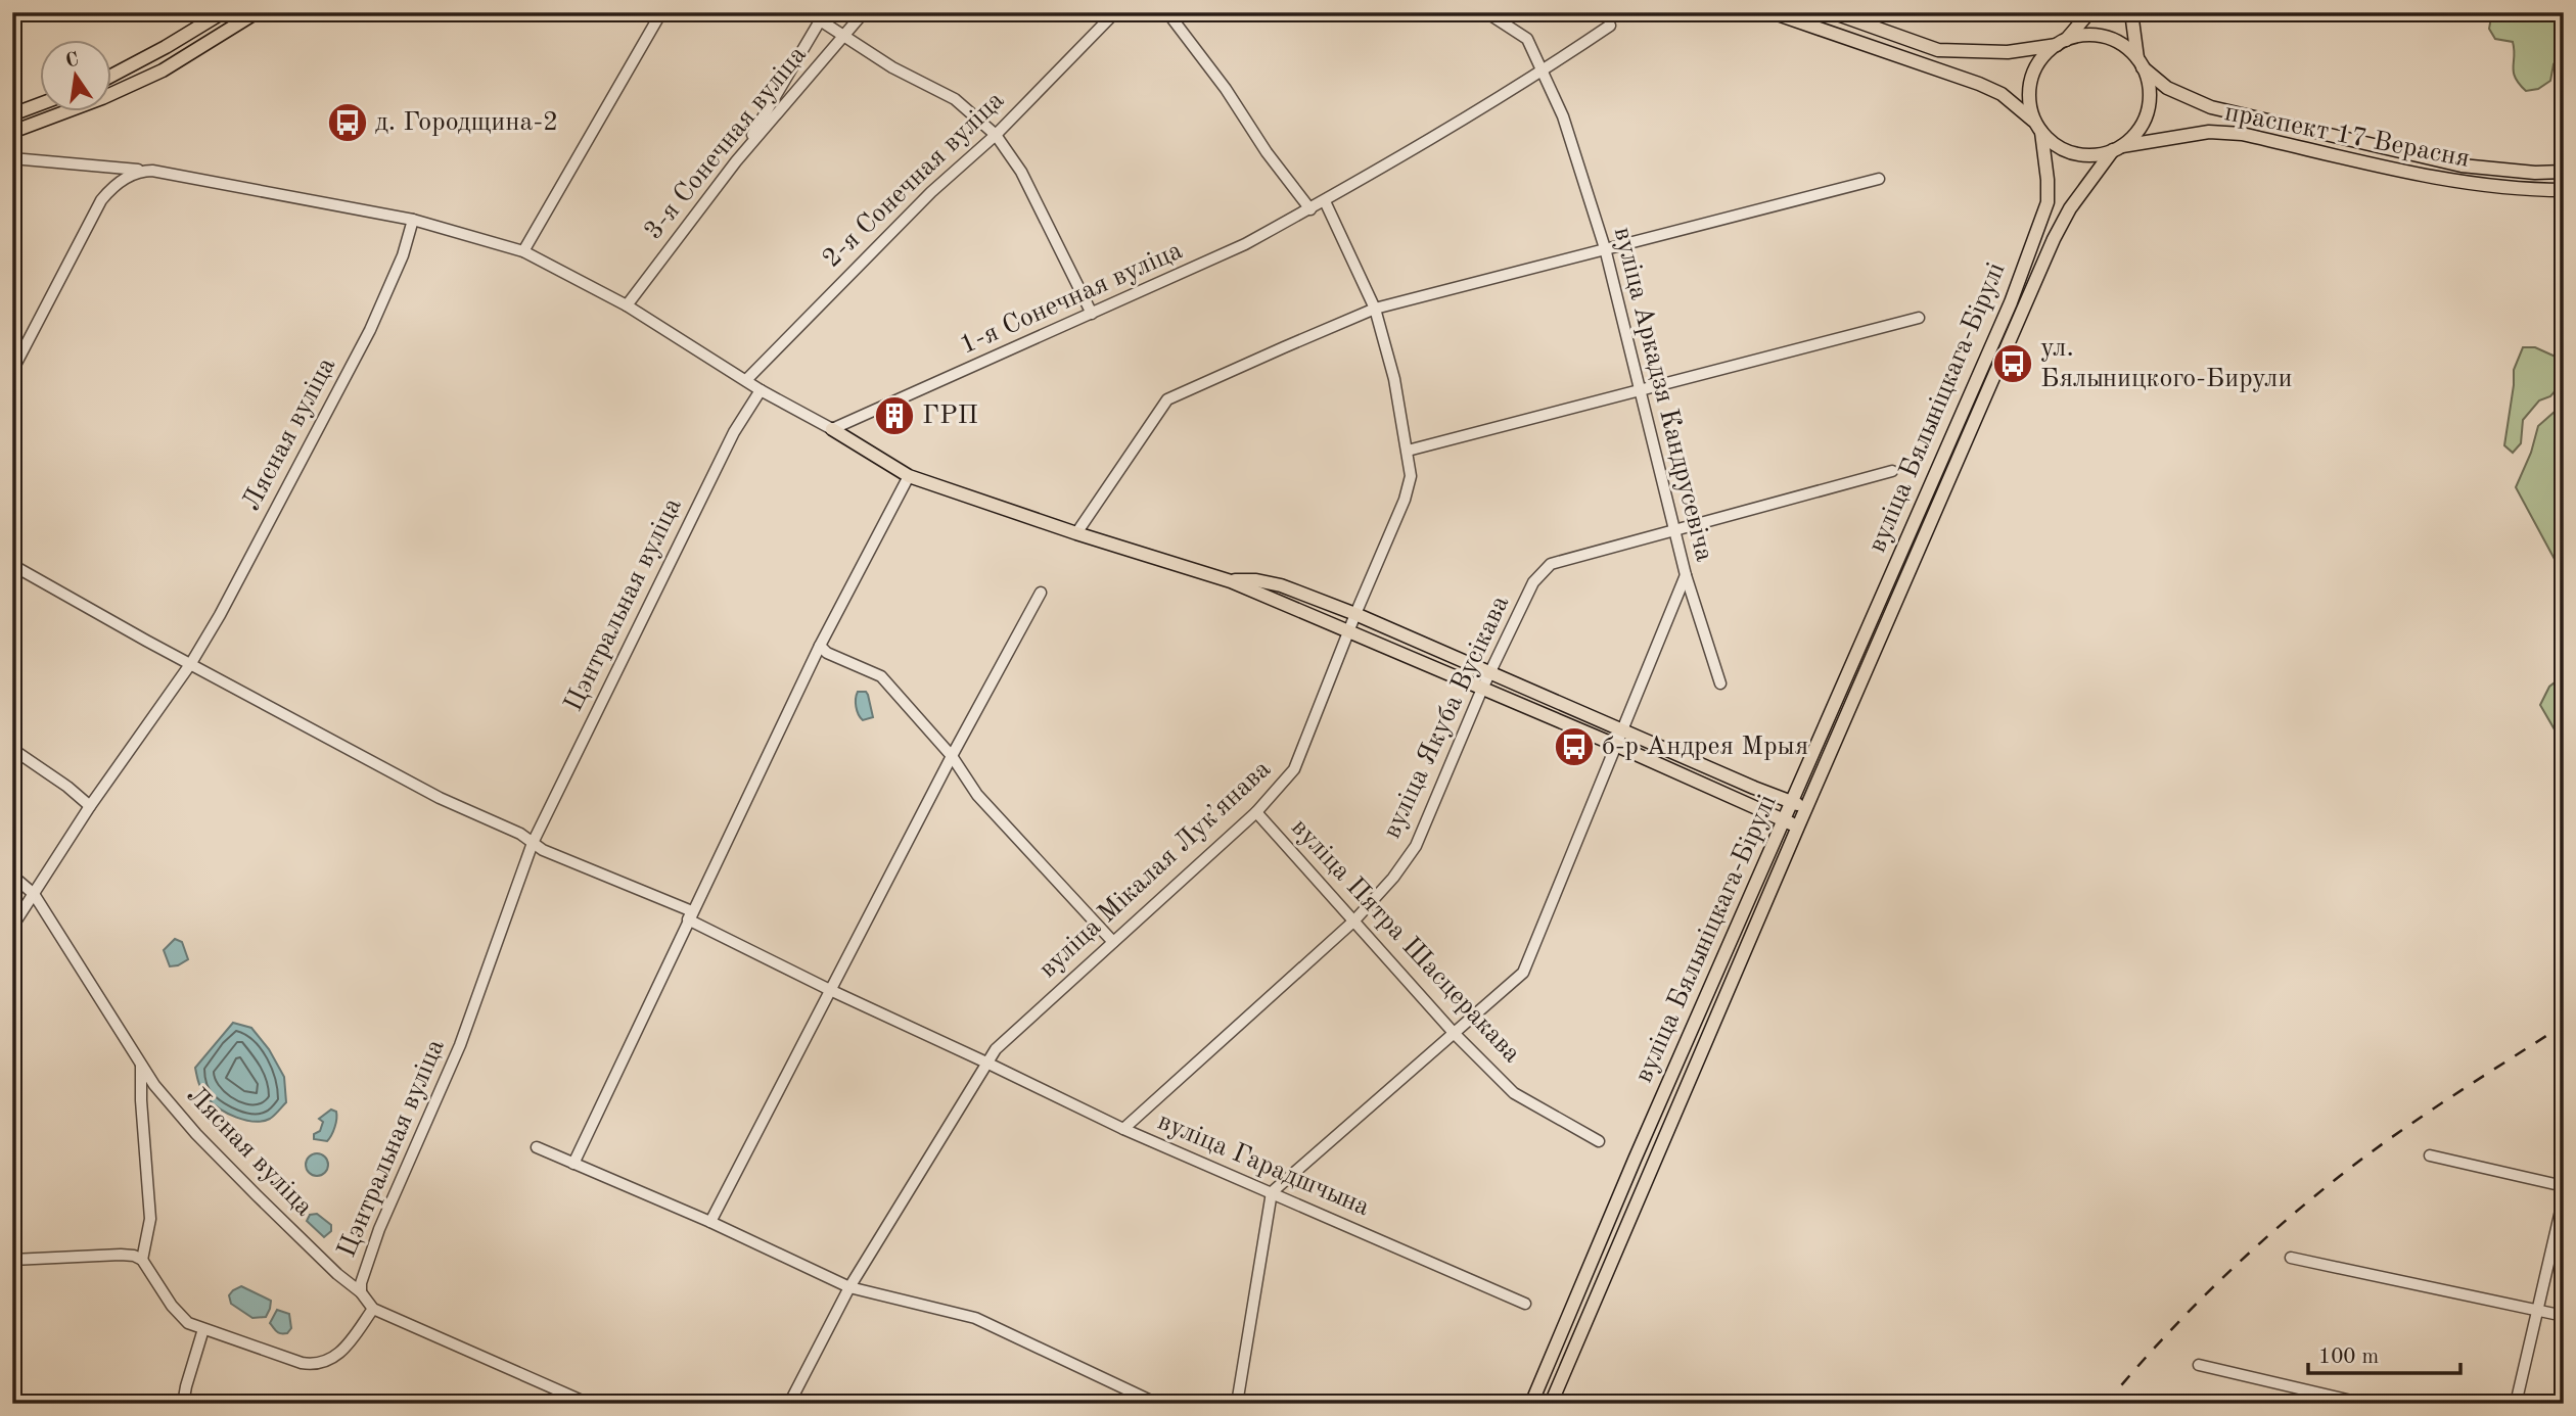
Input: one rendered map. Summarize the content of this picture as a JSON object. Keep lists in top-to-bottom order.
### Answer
{
  "streets": {
    "main road": ["праспект 17 Верасня", "вуліца Бялыніцкага-Бірулі"],
    "street": [
      "3-я Сонечная вуліца",
      "2-я Сонечная вуліца",
      "1-я Сонечная вуліца",
      "вуліца Аркадзя Кандрусевіча",
      "Лясная вуліца",
      "Цэнтральная вуліца",
      "вуліца Якуба Вусікава",
      "вуліца Мікалая Лукʼянава",
      "вуліца Пятра Шасцеракава",
      "вуліца Гарадшчына"
    ]
  },
  "crossings": [
    ["праспект 17 Верасня", "вуліца Бялыніцкага-Бірулі"],
    ["1-я Сонечная вуліца", "вуліца Аркадзя Кандрусевіча"],
    ["1-я Сонечная вуліца", "вуліца Мікалая Лукʼянава"],
    ["вуліца Аркадзя Кандрусевіча", "вуліца Якуба Вусікава"],
    ["вуліца Аркадзя Кандрусевіча", "вуліца Пятра Шасцеракава"],
    ["вуліца Аркадзя Кандрусевіча", "вуліца Гарадшчына"],
    ["Лясная вуліца", "Цэнтральная вуліца"],
    ["вуліца Якуба Вусікава", "вуліца Пятра Шасцеракава"],
    ["вуліца Якуба Вусікава", "вуліца Гарадшчына"],
    ["вуліца Мікалая Лукʼянава", "вуліца Пятра Шасцеракава"],
    ["вуліца Мікалая Лукʼянава", "вуліца Гарадшчына"]
  ],
  "places": {
    "bus stop": ["д. Городщина-2", "ул. Бялыницкого-Бирули", "б-р Андрея Мрыя"],
    "building": ["ГРП"]
  },
  "scale_bar": "100 m",
  "north": "top"
}
